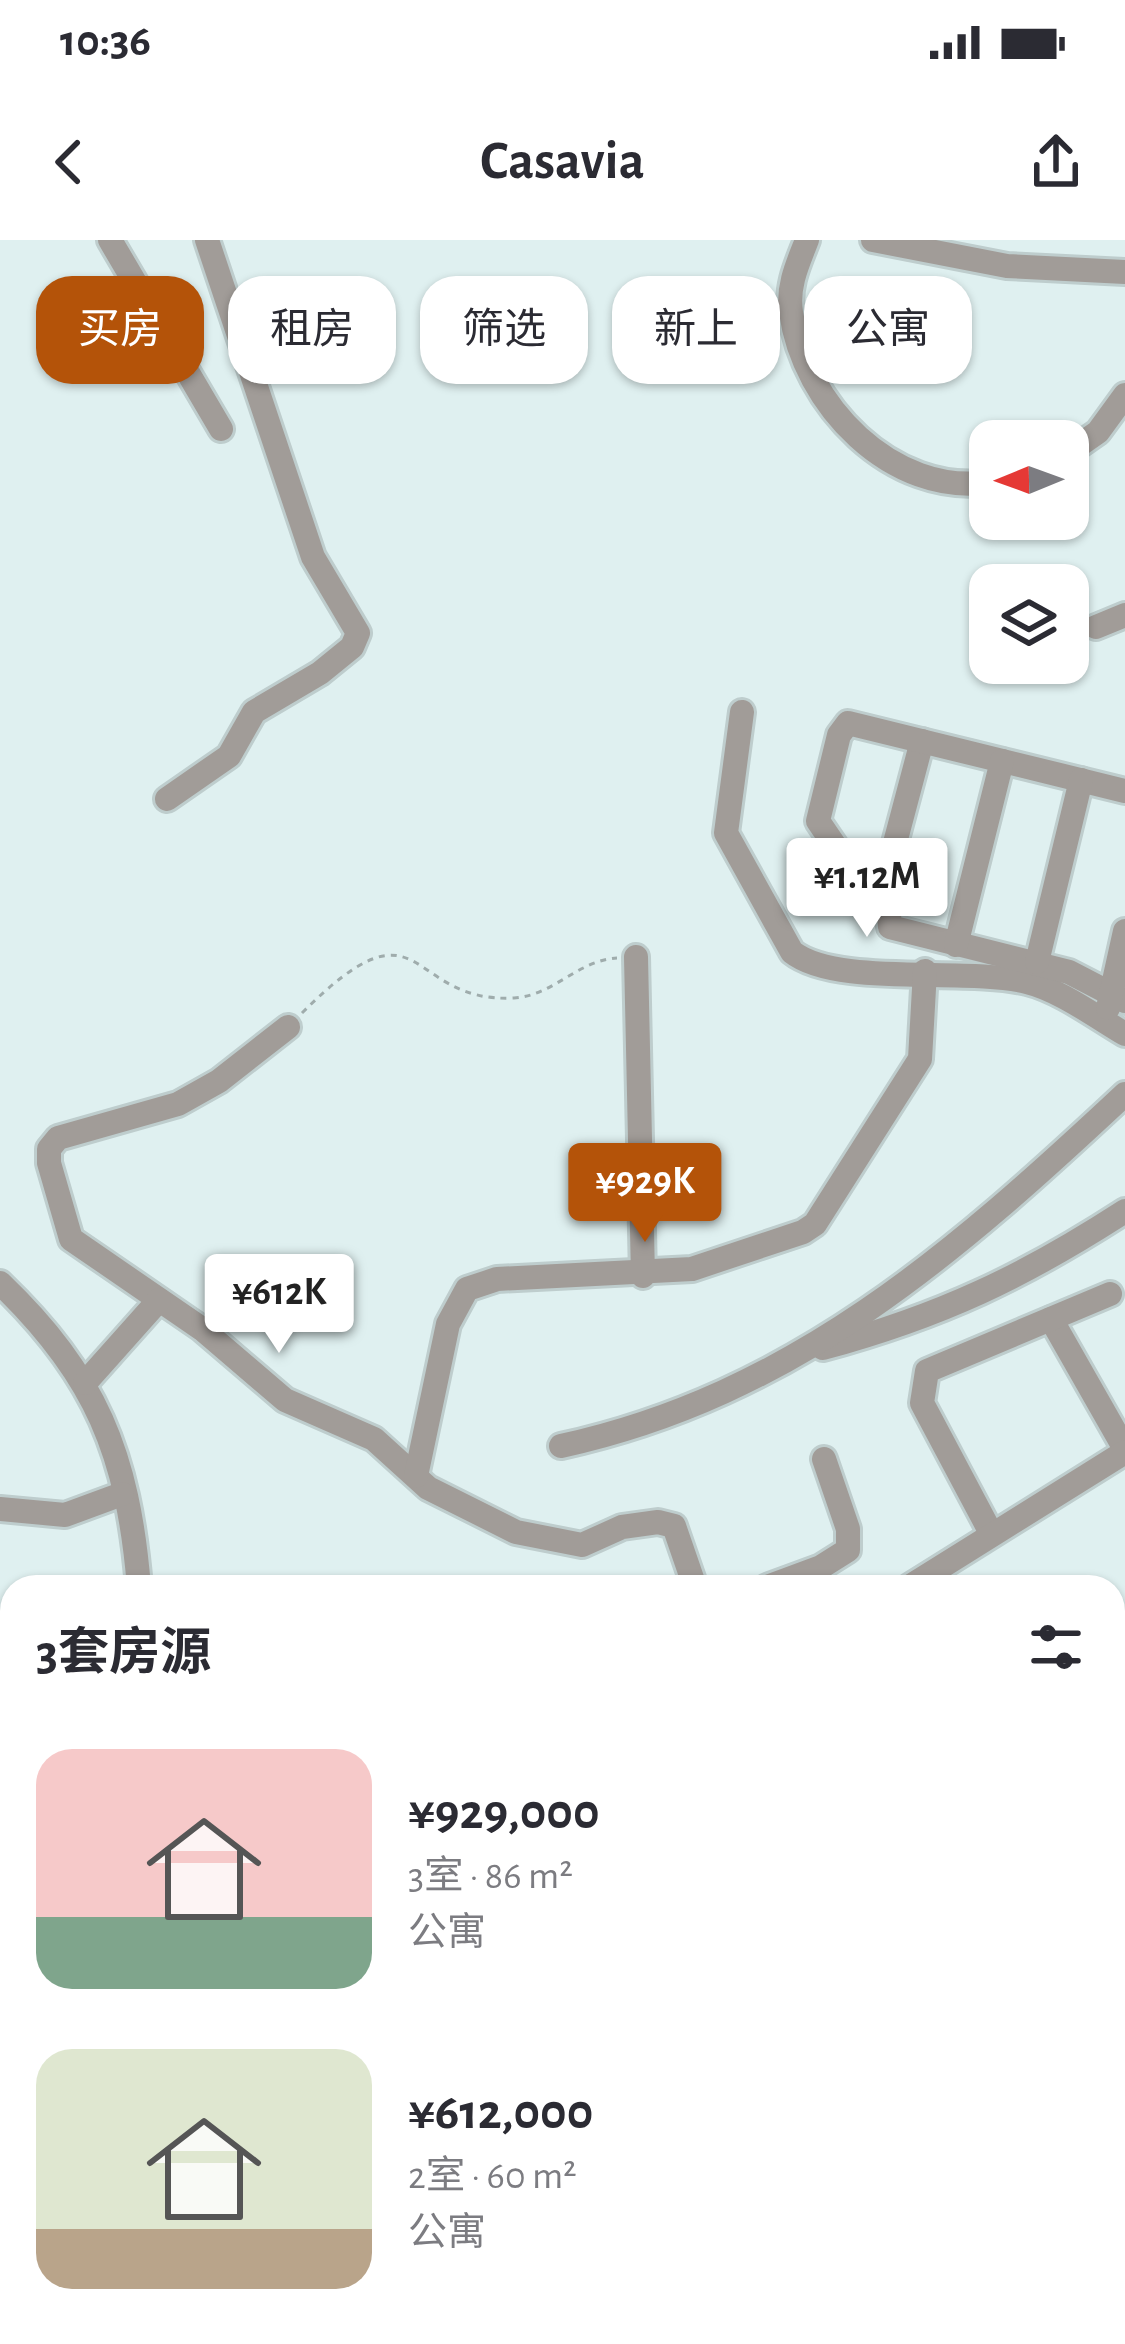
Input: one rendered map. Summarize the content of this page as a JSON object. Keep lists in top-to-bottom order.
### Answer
{
  "north": "left",
  "page": {
    "status": "10:36",
    "header": "Casavia",
    "chip": [
      "买房",
      "租房",
      "筛选",
      "新上",
      "公寓"
    ],
    "price": ["¥1.12M", "¥929K", "¥612K"],
    "heading": "3套房源",
    "list": [
      {
        "name": "¥929,000",
        "note": "3室 · 86 m² · 公寓"
      },
      {
        "name": "¥612,000",
        "note": "2室 · 60 m² · 公寓"
      }
    ]
  }
}
